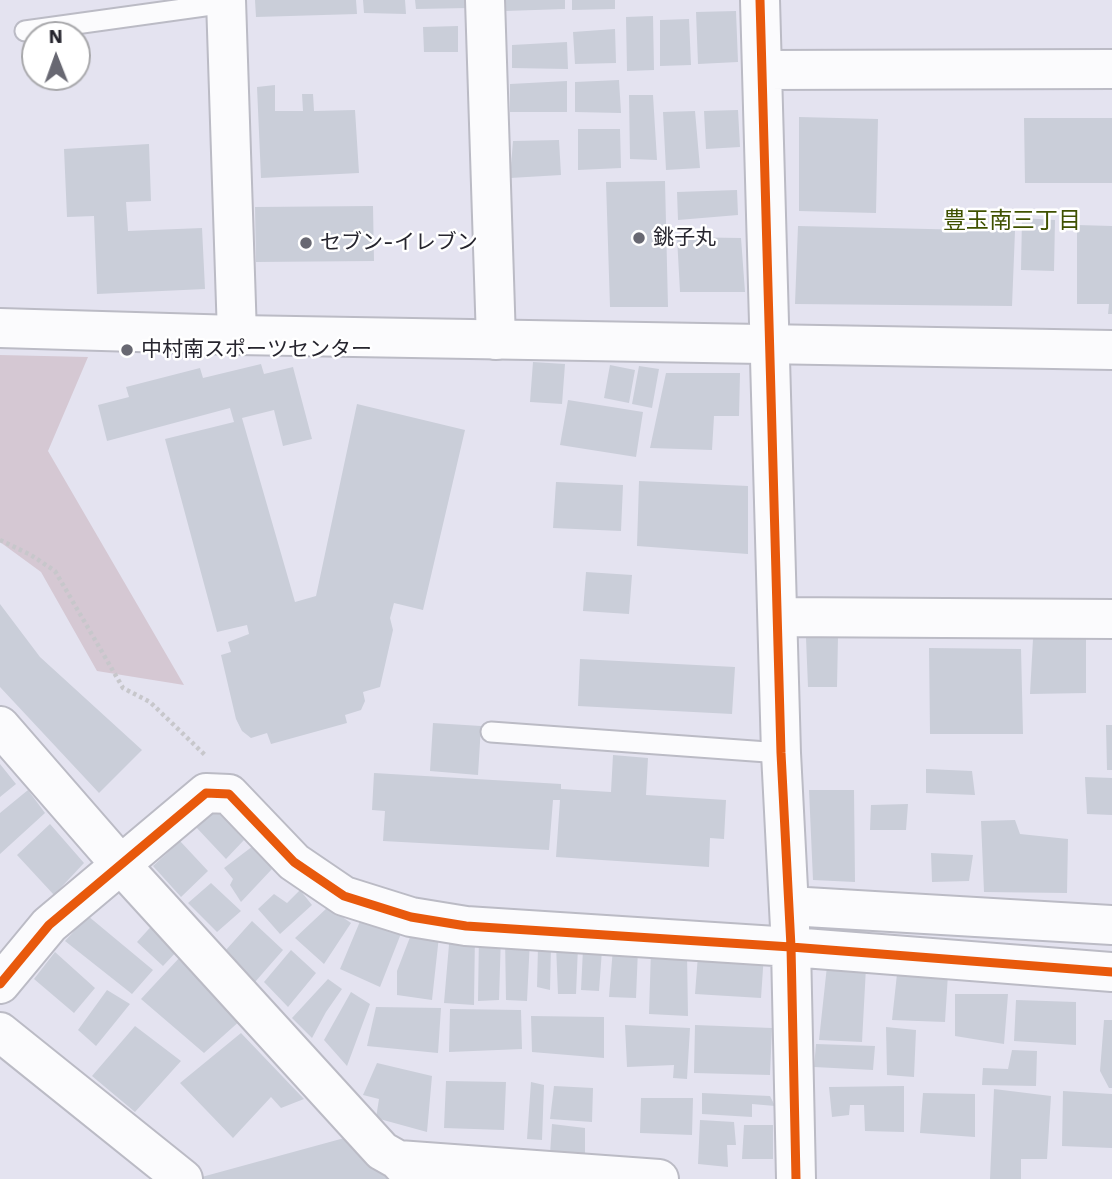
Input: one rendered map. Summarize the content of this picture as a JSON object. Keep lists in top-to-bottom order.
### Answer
{
  "districts": ["豊玉南三丁目"],
  "places": ["銚子丸", "セブン-イレブン", "中村南スポーツセンター"],
  "north": "top"
}
